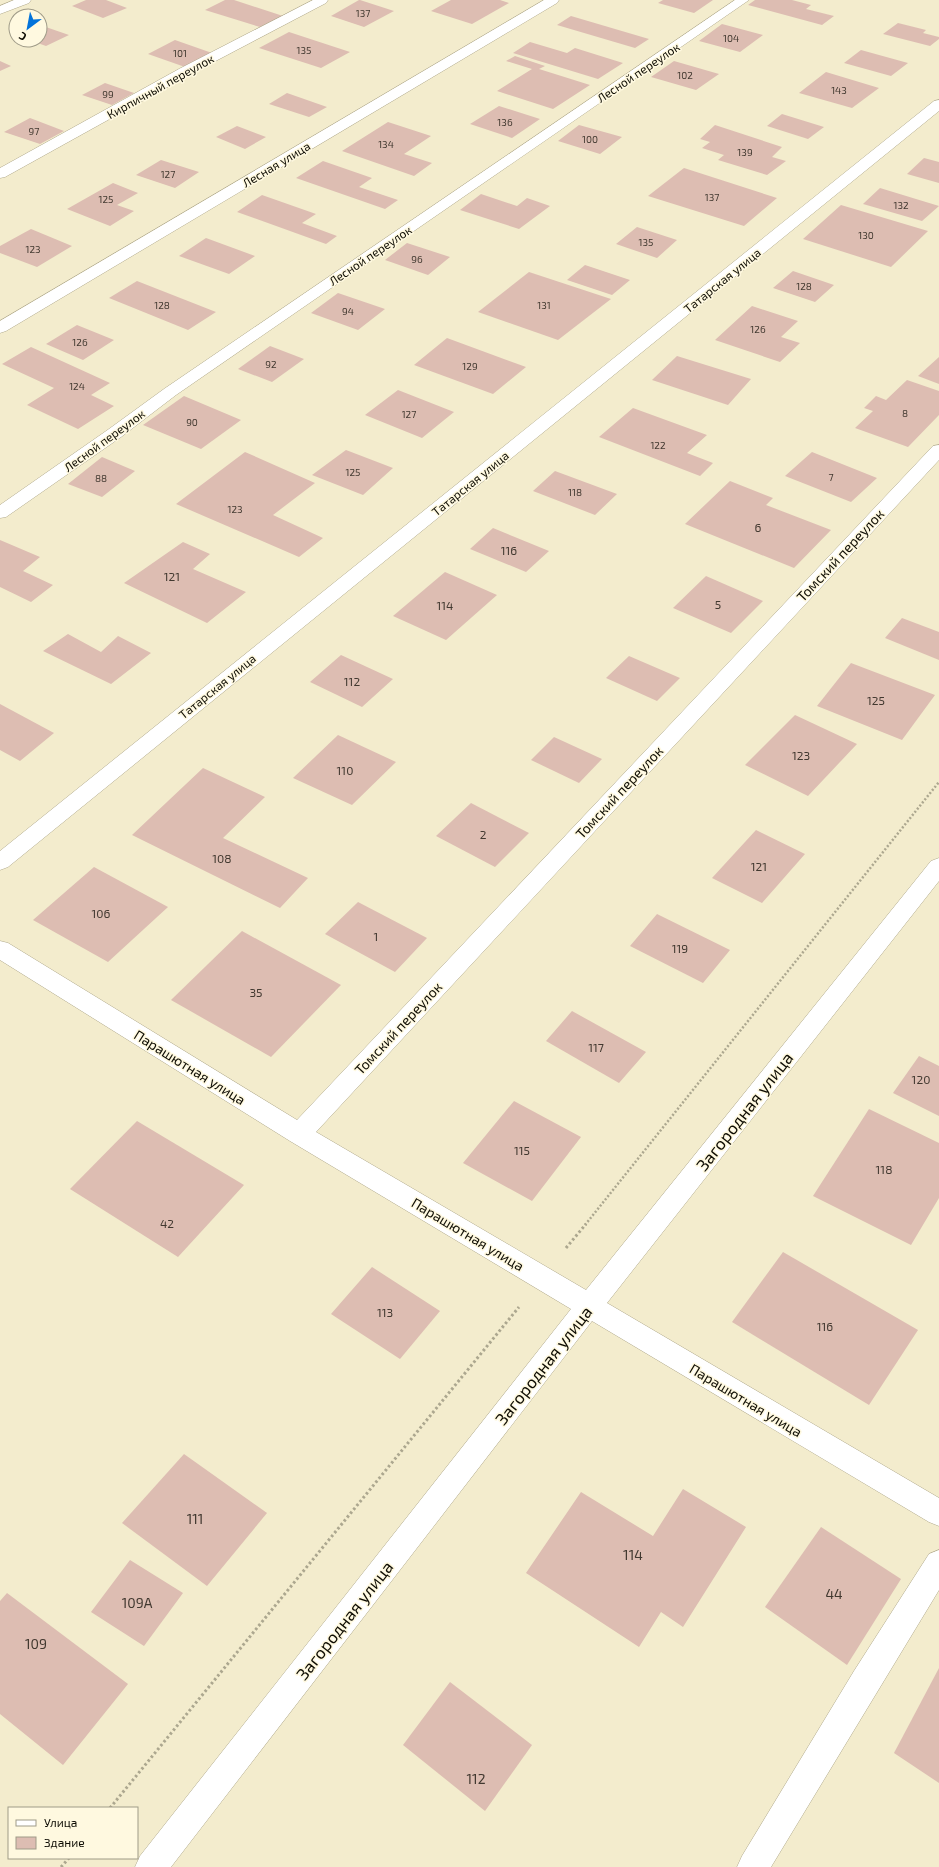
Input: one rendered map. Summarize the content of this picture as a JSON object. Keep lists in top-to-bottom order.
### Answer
{
  "streets": {
    "street": [
      "Лесной переулок",
      "Кирпичный переулок",
      "Лесная улица",
      "Татарская улица",
      "Томский переулок",
      "Парашютная улица",
      "Загородная улица"
    ]
  },
  "crossings": [
    ["Томский переулок", "Парашютная улица"],
    ["Парашютная улица", "Загородная улица"]
  ],
  "house_numbers": [
    "137",
    "104",
    "135",
    "101",
    "102",
    "143",
    "99",
    "136",
    "97",
    "100",
    "134",
    "139",
    "127",
    "137",
    "125",
    "132",
    "130",
    "135",
    "123",
    "96",
    "128",
    "128",
    "131",
    "94",
    "126",
    "126",
    "92",
    "129",
    "124",
    "8",
    "127",
    "90",
    "122",
    "125",
    "7",
    "88",
    "118",
    "123",
    "6",
    "116",
    "121",
    "5",
    "114",
    "112",
    "125",
    "123",
    "110",
    "2",
    "108",
    "121",
    "106",
    "1",
    "119",
    "35",
    "117",
    "120",
    "115",
    "118",
    "42",
    "113",
    "116",
    "111",
    "114",
    "44",
    "109А",
    "109",
    "112"
  ],
  "legend": ["Улица", "Здание"],
  "north": "bottom left"
}
